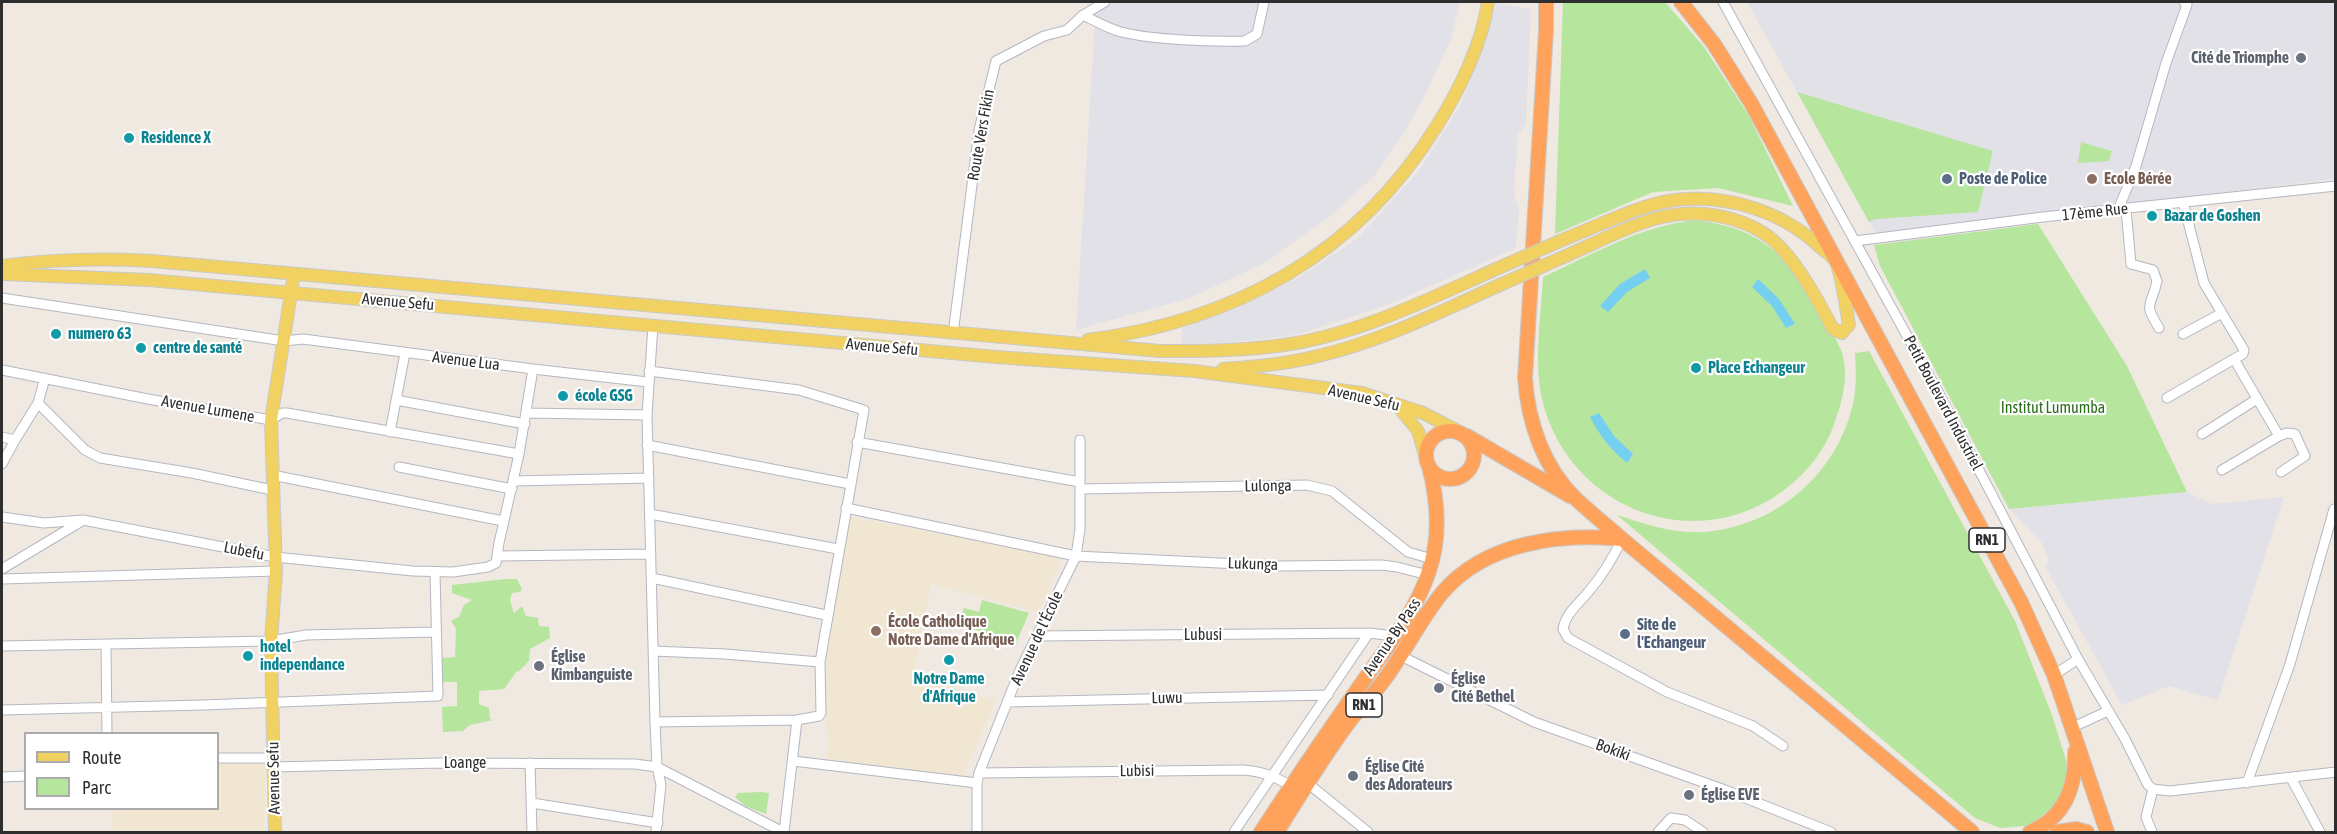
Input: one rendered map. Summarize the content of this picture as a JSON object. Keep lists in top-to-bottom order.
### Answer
{
  "streets": {
    "highway": ["RN1", "Avenue By Pass"],
    "main road": ["Avenue Sefu"],
    "street": [
      "Route Vers Fikin",
      "17ème Rue",
      "Avenue Lua",
      "Petit Boulevard Industriel",
      "Avenue Lumene",
      "Lulonga",
      "Lubefu",
      "Lukunga",
      "Lubusi",
      "Avenue de l'École",
      "Luwu",
      "Bokiki",
      "Loange",
      "Lubisi"
    ]
  },
  "crossings": [
    ["Route Vers Fikin", "Avenue Sefu"],
    ["17ème Rue", "Petit Boulevard Industriel"],
    ["Avenue Sefu", "Avenue Lua"],
    ["Avenue Sefu", "Avenue Lumene"],
    ["Avenue Sefu", "RN1"],
    ["Avenue Sefu", "Lubefu"],
    ["Avenue Sefu", "Loange"],
    ["Lulonga", "RN1"],
    ["Lulonga", "Avenue de l'École"],
    ["RN1", "Lukunga"],
    ["RN1", "Avenue By Pass"],
    ["Lukunga", "Avenue By Pass"],
    ["Lukunga", "Avenue de l'École"],
    ["Lubusi", "Avenue By Pass"],
    ["Lubusi", "Avenue de l'École"],
    ["Avenue By Pass", "Bokiki"],
    ["Avenue By Pass", "Lubisi"],
    ["Avenue de l'École", "Luwu"],
    ["Avenue de l'École", "Lubisi"]
  ],
  "parks": ["Institut Lumumba"],
  "places": [
    "Cité de Triomphe",
    "Residence X",
    "Poste de Police",
    "Ecole Bérée",
    "Bazar de Goshen",
    "numero 63",
    "centre de santé",
    "Place Echangeur",
    "école GSG",
    "École Catholique Notre Dame d'Afrique",
    "Site de l'Echangeur",
    "hotel independance",
    "Notre Dame d'Afrique",
    "Église Kimbanguiste",
    "Église Cité Bethel",
    "Église Cité des Adorateurs",
    "Église EVE"
  ],
  "legend": ["Route", "Parc"]
}
